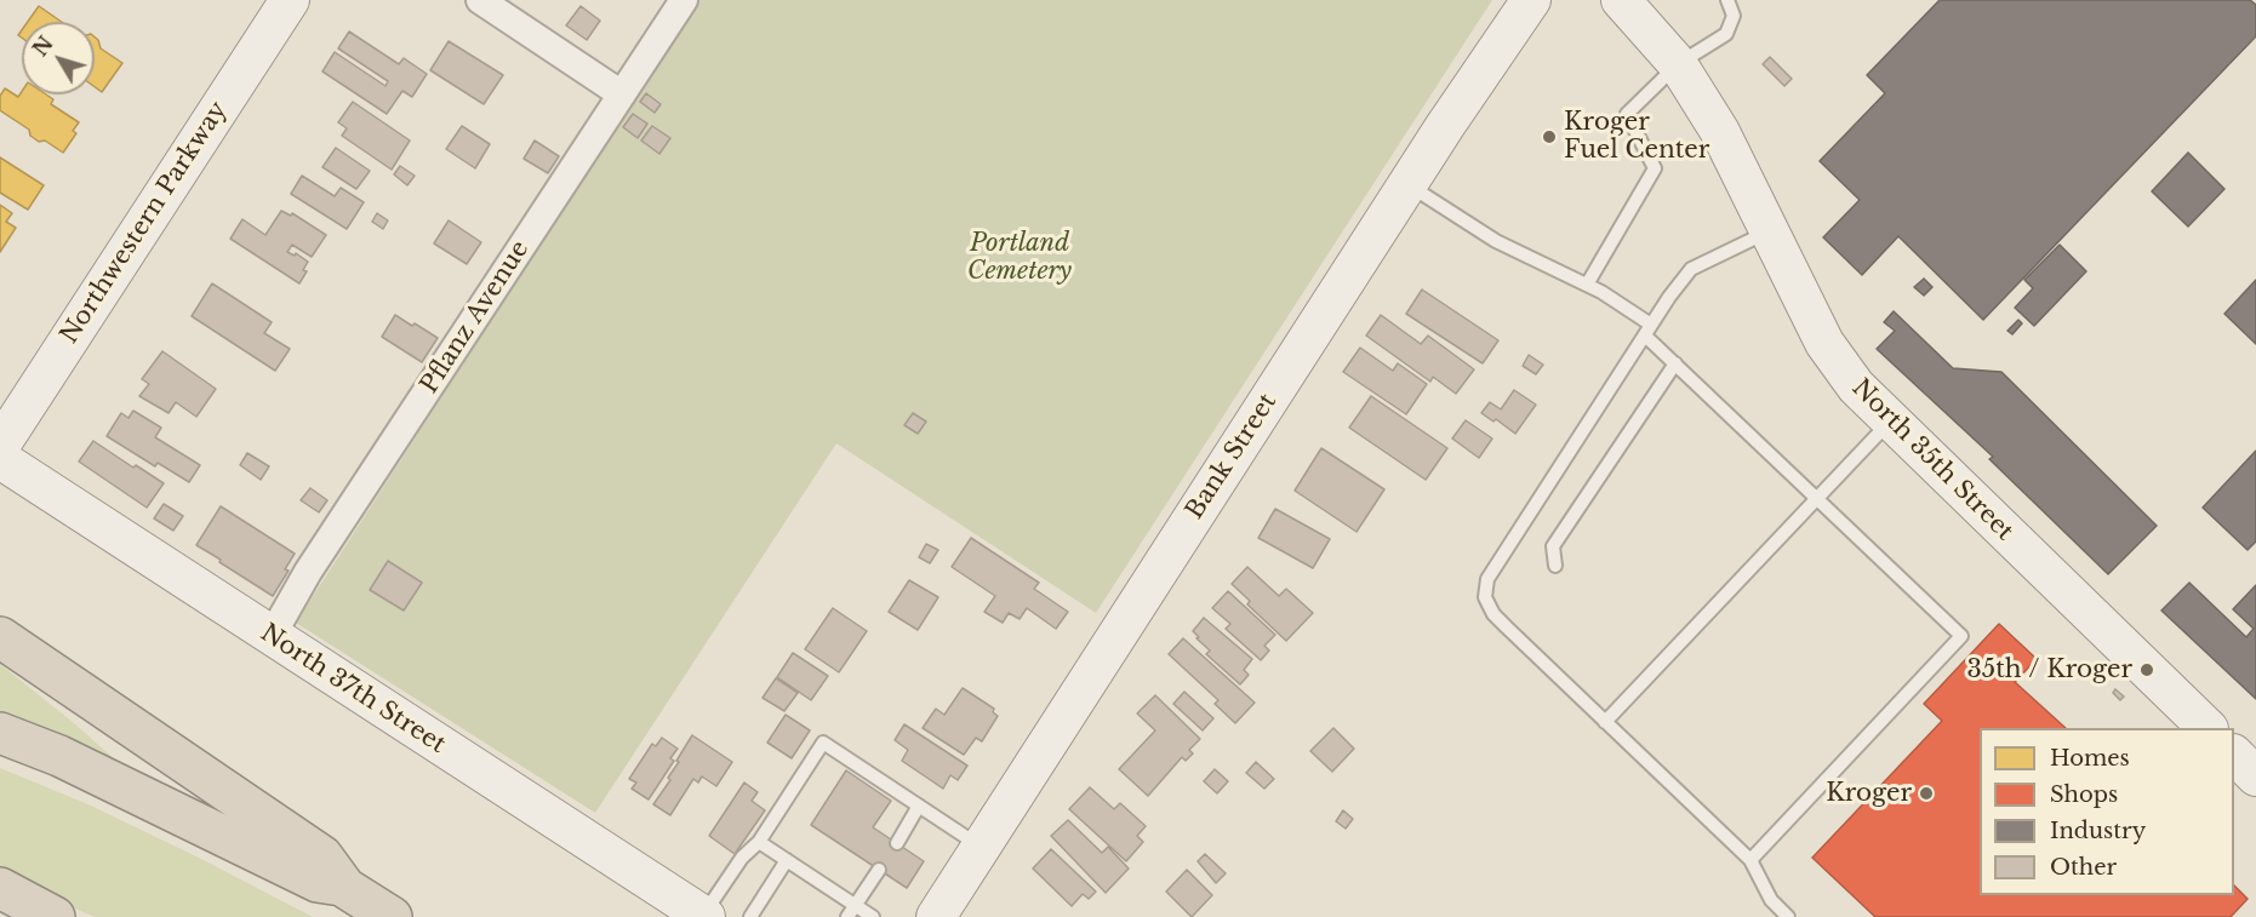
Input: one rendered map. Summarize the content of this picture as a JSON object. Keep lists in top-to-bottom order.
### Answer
{
  "streets": {
    "street": [
      "Northwestern Parkway",
      "Pflanz Avenue",
      "Bank Street",
      "North 35th Street",
      "North 37th Street"
    ]
  },
  "crossings": [
    ["Pflanz Avenue", "North 37th Street"]
  ],
  "parks": ["Portland Cemetery"],
  "places": ["Kroger Fuel Center", "35th / Kroger", "Kroger"],
  "legend": [
    "Homes",
    "Shops",
    "Industry",
    "Other"
  ],
  "north": "top left"
}
